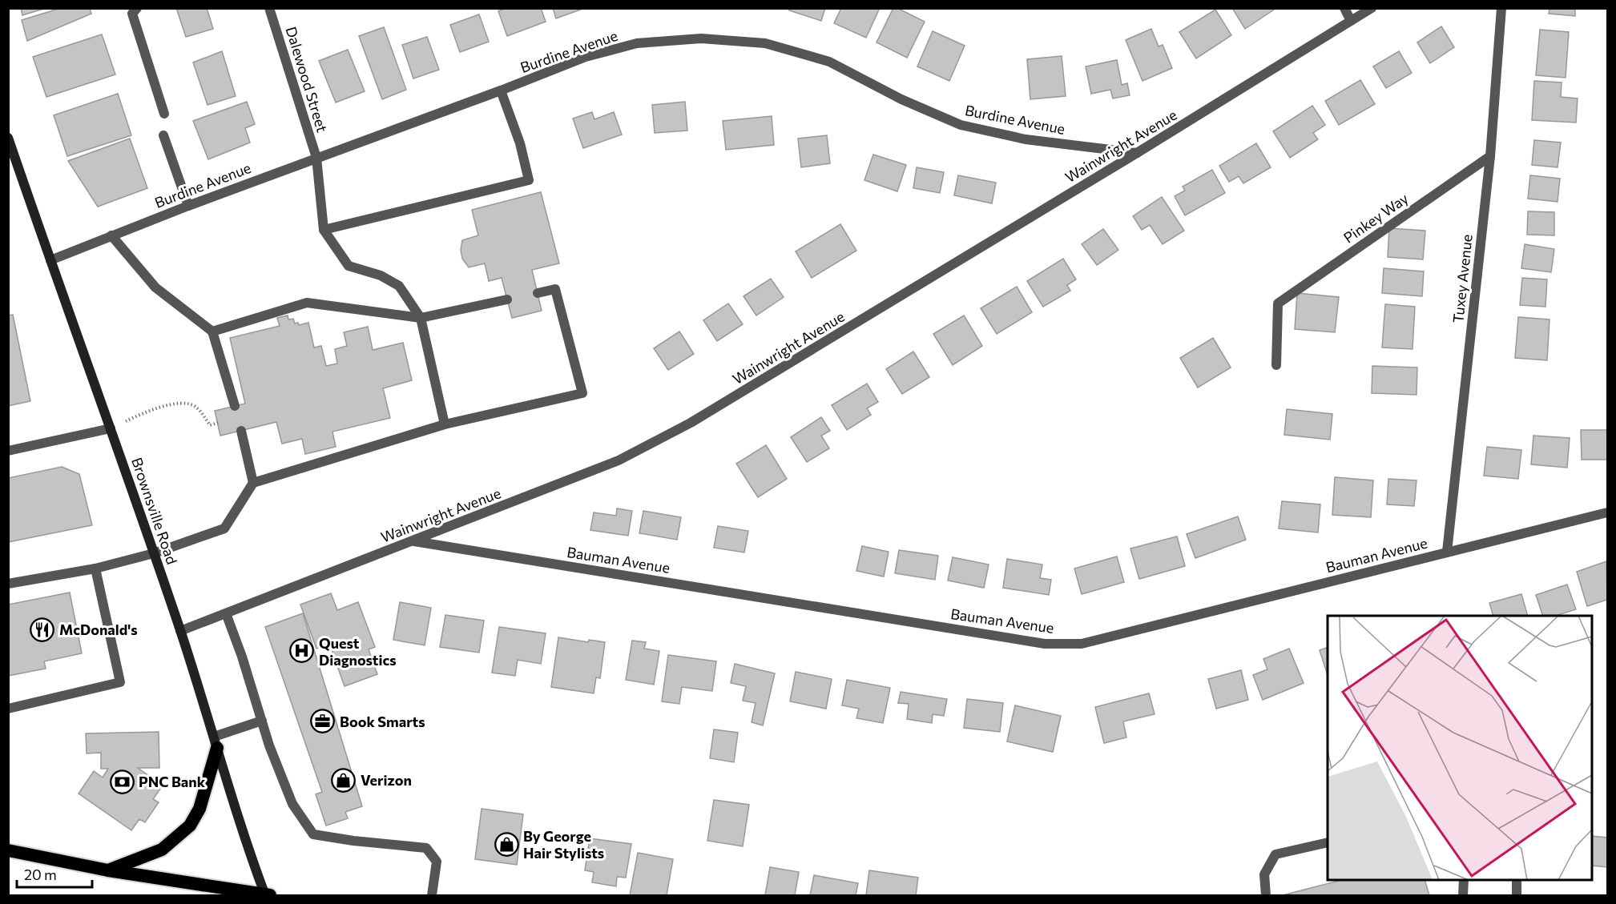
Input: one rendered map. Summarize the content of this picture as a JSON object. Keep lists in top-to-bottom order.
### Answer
{
  "streets": {
    "main road": ["Brownsville Road"],
    "street": [
      "Burdine Avenue",
      "Dalewood Street",
      "Wainwright Avenue",
      "Pinkey Way",
      "Tuxey Avenue",
      "Bauman Avenue"
    ]
  },
  "crossings": [
    ["Burdine Avenue", "Dalewood Street"],
    ["Burdine Avenue", "Wainwright Avenue"],
    ["Burdine Avenue", "Brownsville Road"],
    ["Wainwright Avenue", "Brownsville Road"],
    ["Wainwright Avenue", "Bauman Avenue"],
    ["Pinkey Way", "Tuxey Avenue"],
    ["Tuxey Avenue", "Bauman Avenue"]
  ],
  "places": {
    "restaurant": ["McDonald's"],
    "hospital": ["Quest Diagnostics"],
    "office": ["Book Smarts"],
    "shop": ["Verizon", "By George Hair Stylists"],
    "bank": ["PNC Bank"]
  },
  "scale_bar": "20 m"
}
